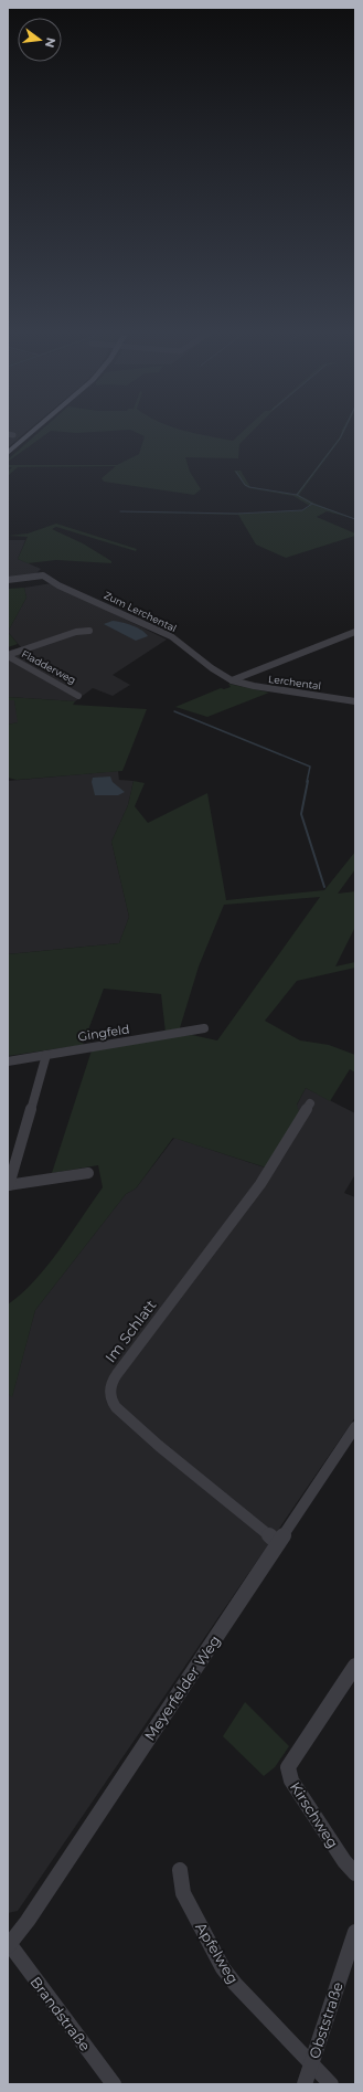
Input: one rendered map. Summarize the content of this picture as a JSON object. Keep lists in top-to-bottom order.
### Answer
{
  "streets": {
    "street": [
      "Zum Lerchental",
      "Fladderweg",
      "Lerchental",
      "Gingfeld",
      "Im Schlatt",
      "Meyerfelder Weg",
      "Kirschweg",
      "Apfelweg",
      "Brandstraße",
      "Obststraße"
    ]
  },
  "crossings": [
    ["Zum Lerchental", "Lerchental"],
    ["Im Schlatt", "Meyerfelder Weg"],
    ["Meyerfelder Weg", "Brandstraße"],
    ["Apfelweg", "Obststraße"]
  ],
  "north": "right"
}
